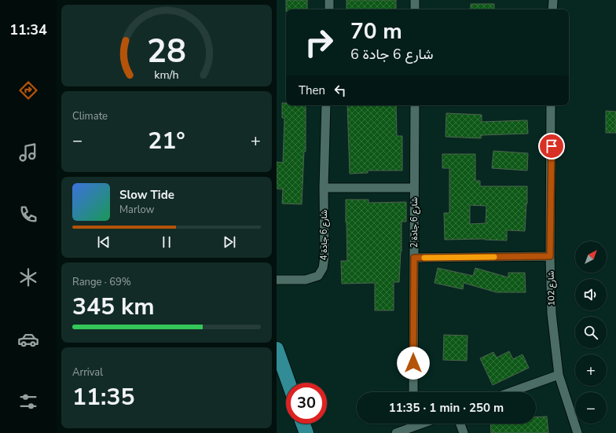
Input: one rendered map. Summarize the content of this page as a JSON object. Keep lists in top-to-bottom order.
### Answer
{
  "streets": {
    "street": ["شارع 6 جادة 2", "شارع 6 جادة 4", "شارع 102"]
  },
  "north": "top right",
  "page": {
    "tabs": "11:34",
    "turn": ["70 m", "شارع 6 جادة 6"],
    "then": "Then",
    "tile": [
      "Climate",
      ["Range · 69%", "345 km"],
      ["Arrival", "11:35"]
    ],
    "heat": ["−", "21°", "+"],
    "song": ["Slow Tide", "Marlow"],
    "map_buttons": ["+", "−"],
    "limit": "30",
    "trip": "11:35 · 1 min · 250 m",
    "gauge": ["28", "km/h"]
  }
}
